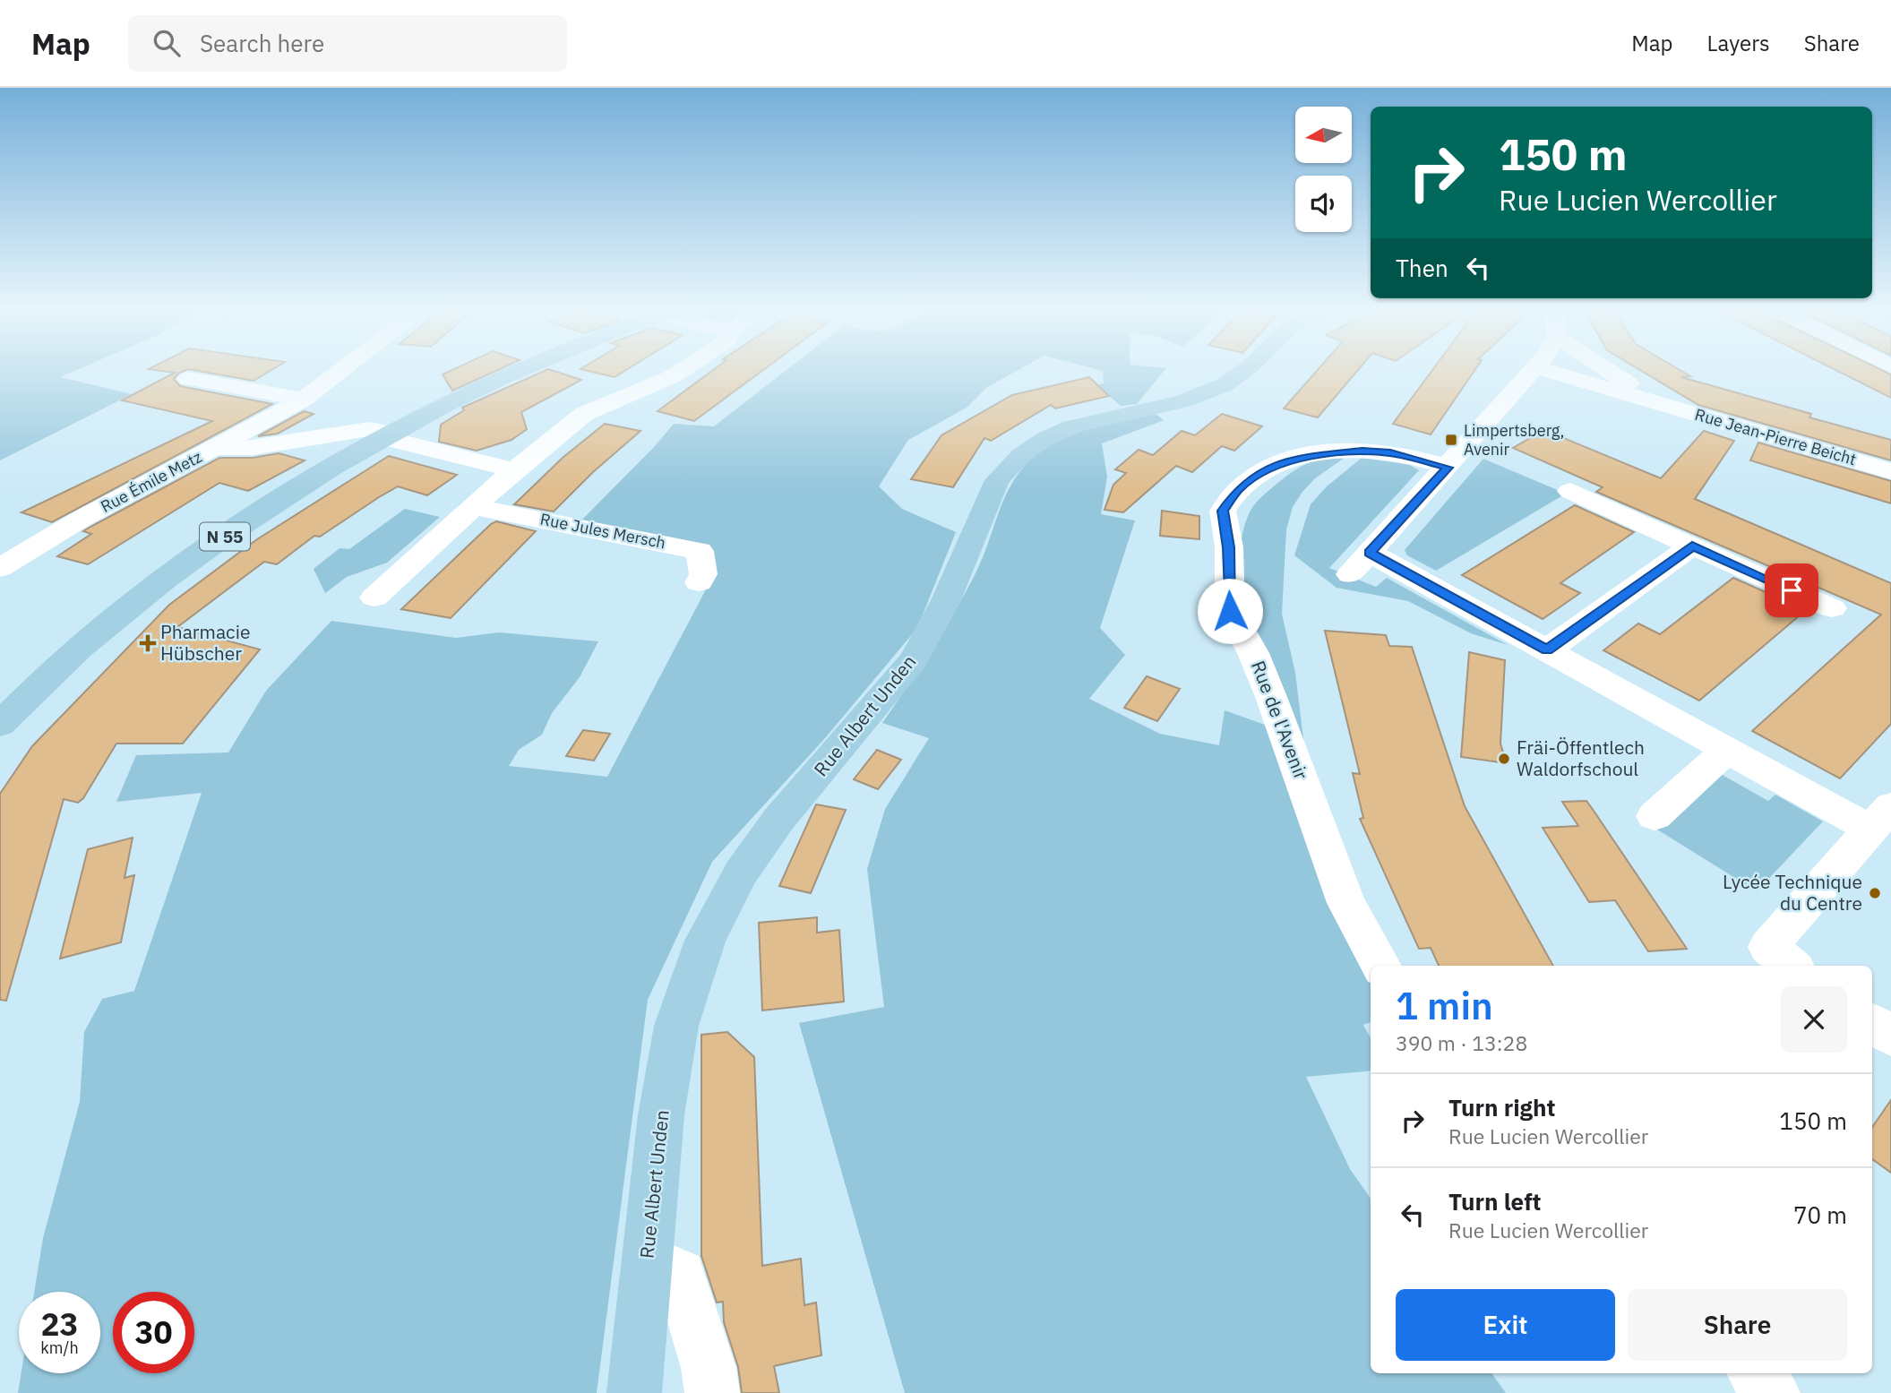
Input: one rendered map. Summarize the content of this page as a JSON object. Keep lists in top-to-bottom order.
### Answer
{
  "streets": {
    "main road": ["N 55", "Rue Albert Unden"],
    "street": [
      "Rue Jean-Pierre Beicht",
      "Rue Émile Metz",
      "Rue Jules Mersch",
      "Rue de l'Avenir"
    ]
  },
  "places": {
    "transit": ["Limpertsberg, Avenir"],
    "health": ["Pharmacie Hübscher"],
    "other": ["Fräi-Öffentlech Waldorfschoul", "Lycée Technique du Centre"]
  },
  "north": "left",
  "page": {
    "header": "Map",
    "search": "Search here",
    "nav": ["Map", "Layers", "Share"],
    "turn": ["150 m", "Rue Lucien Wercollier"],
    "then": "Then",
    "heading": ["1 min", "390 m · 13:28"],
    "list": [
      {
        "name": "Turn right",
        "note": "Rue Lucien Wercollier",
        "value": "150 m"
      },
      {
        "name": "Turn left",
        "note": "Rue Lucien Wercollier",
        "value": "70 m"
      }
    ],
    "buttons": ["Exit", "Share"],
    "speed": "23 km/h",
    "limit": "30"
  }
}
